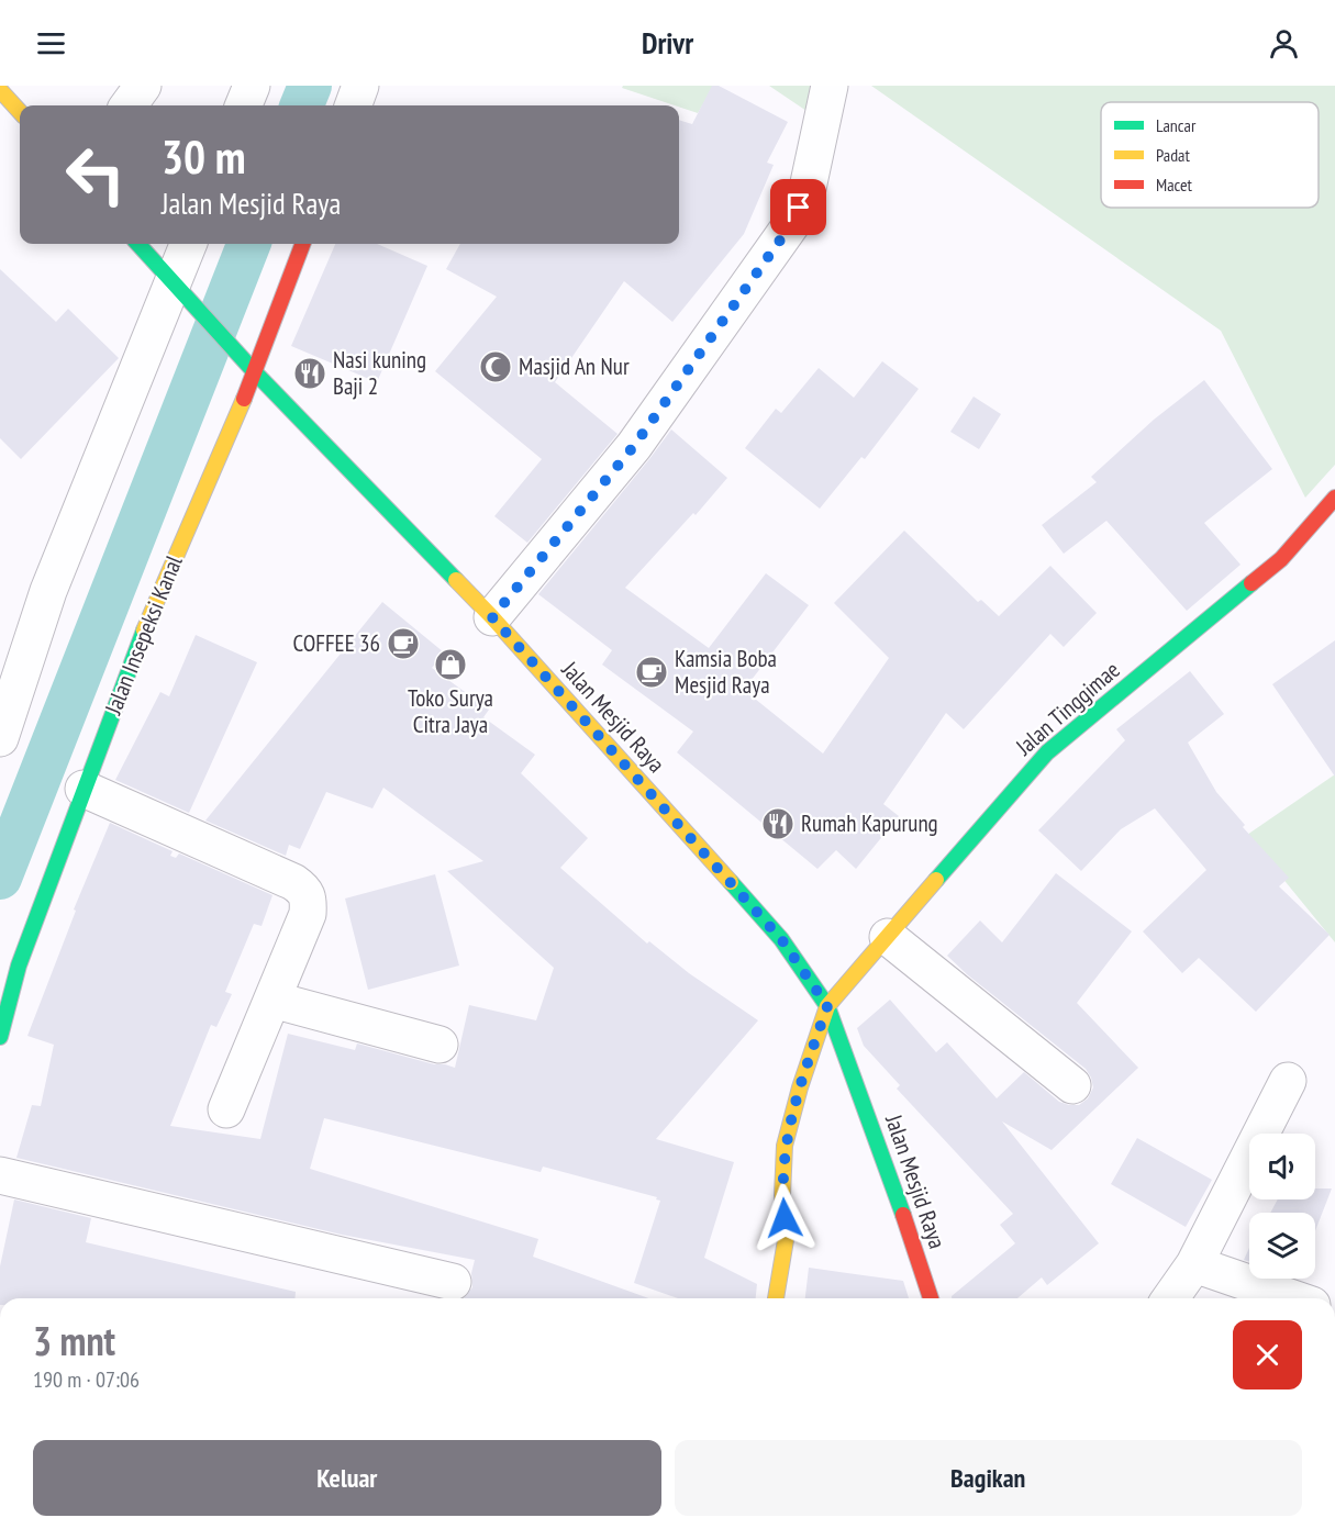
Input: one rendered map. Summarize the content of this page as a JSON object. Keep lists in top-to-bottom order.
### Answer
{
  "streets": {
    "street": ["Jalan Insepeksi Kanal", "Jalan Tinggimae", "Jalan Mesjid Raya"]
  },
  "crossings": [
    ["Jalan Insepeksi Kanal", "Jalan Mesjid Raya"],
    ["Jalan Tinggimae", "Jalan Mesjid Raya"]
  ],
  "places": {
    "mosque": ["Masjid An Nur"],
    "restaurant": ["Nasi kuning Baji 2", "Rumah Kapurung"],
    "cafe": ["COFFEE 36", "Kamsia Boba Mesjid Raya"],
    "shop": ["Toko Surya Citra Jaya"]
  },
  "legend": ["Lancar", "Padat", "Macet"],
  "page": {
    "header": "Drivr",
    "turn": ["30 m", "Jalan Mesjid Raya"],
    "heading": ["3 mnt", "190 m · 07:06"],
    "buttons": ["Keluar", "Bagikan"]
  }
}
